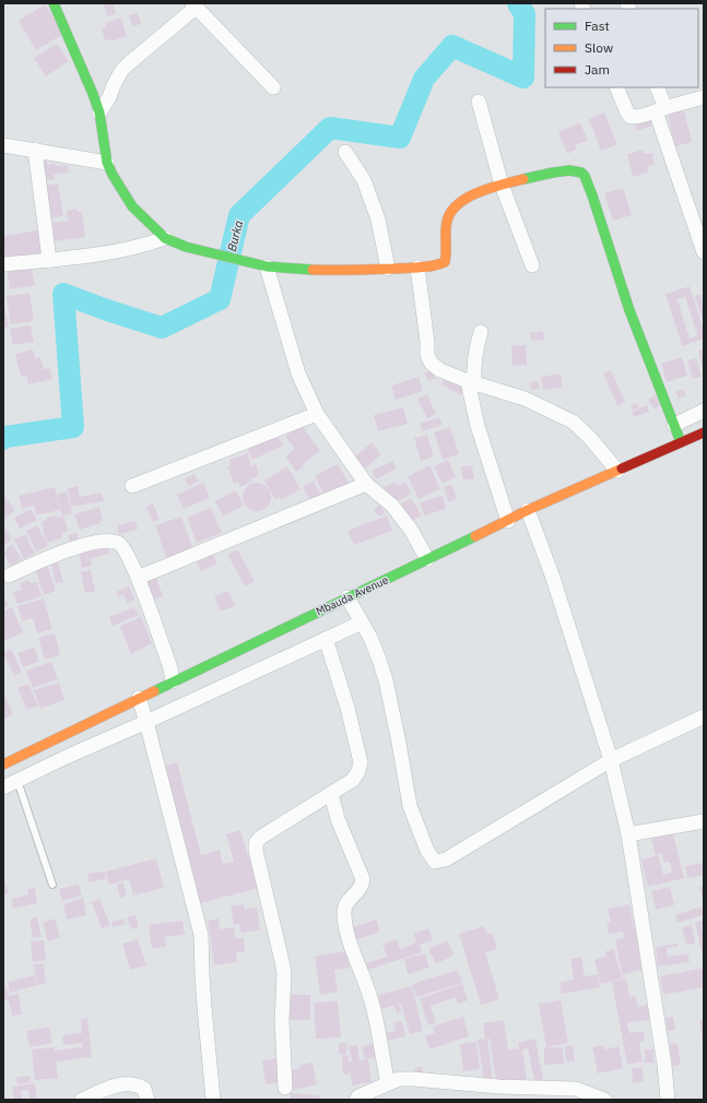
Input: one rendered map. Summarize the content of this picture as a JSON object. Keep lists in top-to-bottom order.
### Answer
{
  "streets": {
    "street": ["Mbauda Avenue"]
  },
  "water": ["Burka"],
  "legend": ["Fast", "Slow", "Jam"]
}
